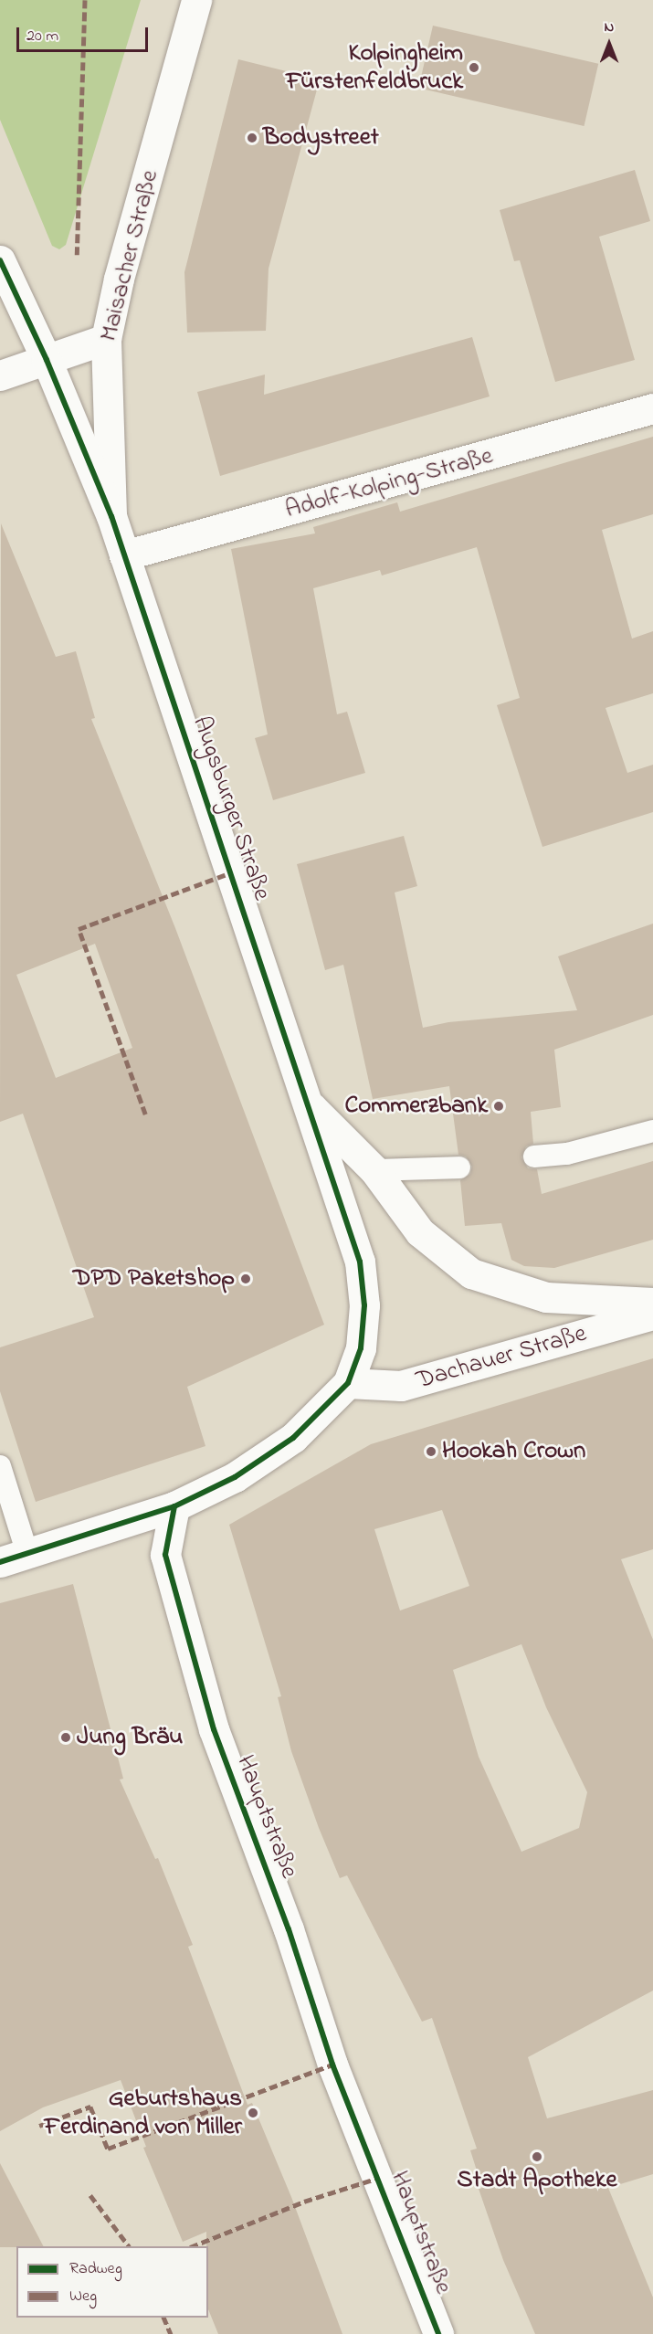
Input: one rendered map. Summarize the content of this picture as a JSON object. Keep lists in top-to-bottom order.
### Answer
{
  "streets": {
    "street": [
      "Maisacher Straße",
      "Adolf-Kolping-Straße",
      "Augsburger Straße",
      "Dachauer Straße",
      "Hauptstraße"
    ]
  },
  "crossings": [
    ["Maisacher Straße", "Augsburger Straße"],
    ["Adolf-Kolping-Straße", "Augsburger Straße"],
    ["Augsburger Straße", "Dachauer Straße"]
  ],
  "places": [
    "Kolpingheim Fürstenfeldbruck",
    "Bodystreet",
    "Commerzbank",
    "DPD Paketshop",
    "Hookah Crown",
    "Jung Bräu",
    "Geburtshaus Ferdinand von Miller",
    "Stadt Apotheke"
  ],
  "legend": ["Radweg", "Weg"],
  "scale_bar": "20 m",
  "north": "top"
}
